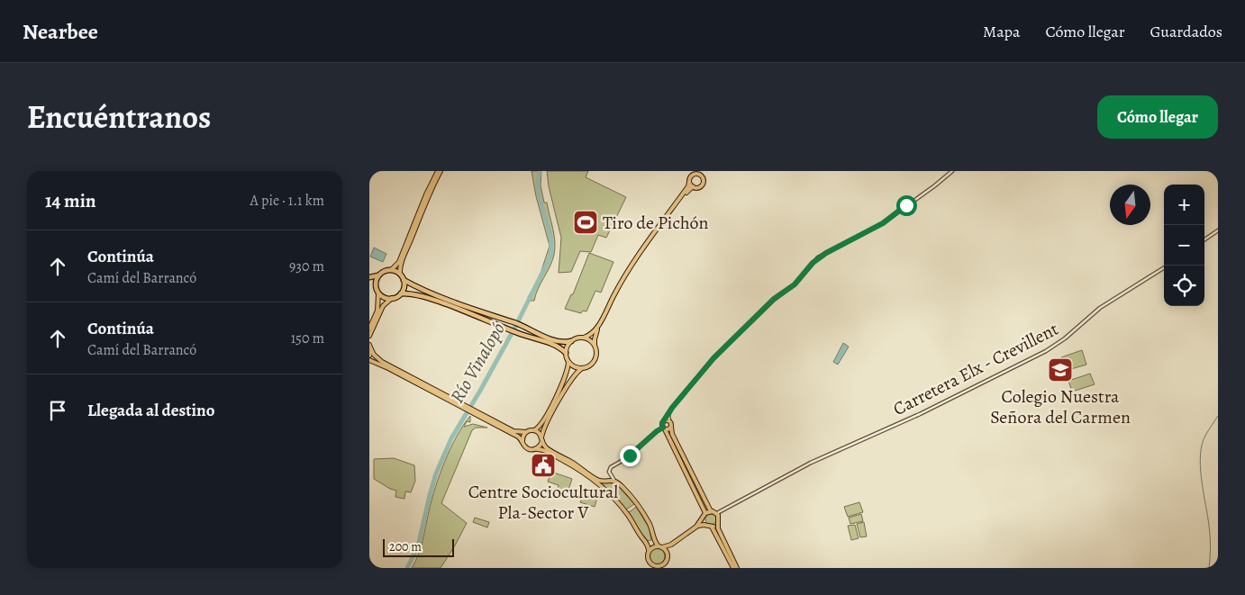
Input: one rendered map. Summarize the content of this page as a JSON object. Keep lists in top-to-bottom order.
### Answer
{
  "streets": {
    "street": ["Carretera Elx - Crevillent"]
  },
  "water": ["Río Vinalopó"],
  "places": {
    "sports": ["Tiro de Pichón"],
    "school or university": ["Colegio Nuestra Señora del Carmen"],
    "public building": ["Centre Sociocultural Pla-Sector V"]
  },
  "scale_bar": "200 m",
  "north": "bottom",
  "page": {
    "header": "Nearbee",
    "nav": ["Mapa", "Cómo llegar", "Guardados"],
    "title": "Encuéntranos",
    "buttons": "Cómo llegar",
    "heading": ["14 min", "A pie · 1.1 km"],
    "map_buttons": ["+", "−"],
    "list": [
      ["Continúa", "Camí del Barrancó", "930 m"],
      ["Continúa", "Camí del Barrancó", "150 m"],
      "Llegada al destino"
    ],
    "scale": "200 m"
  }
}
